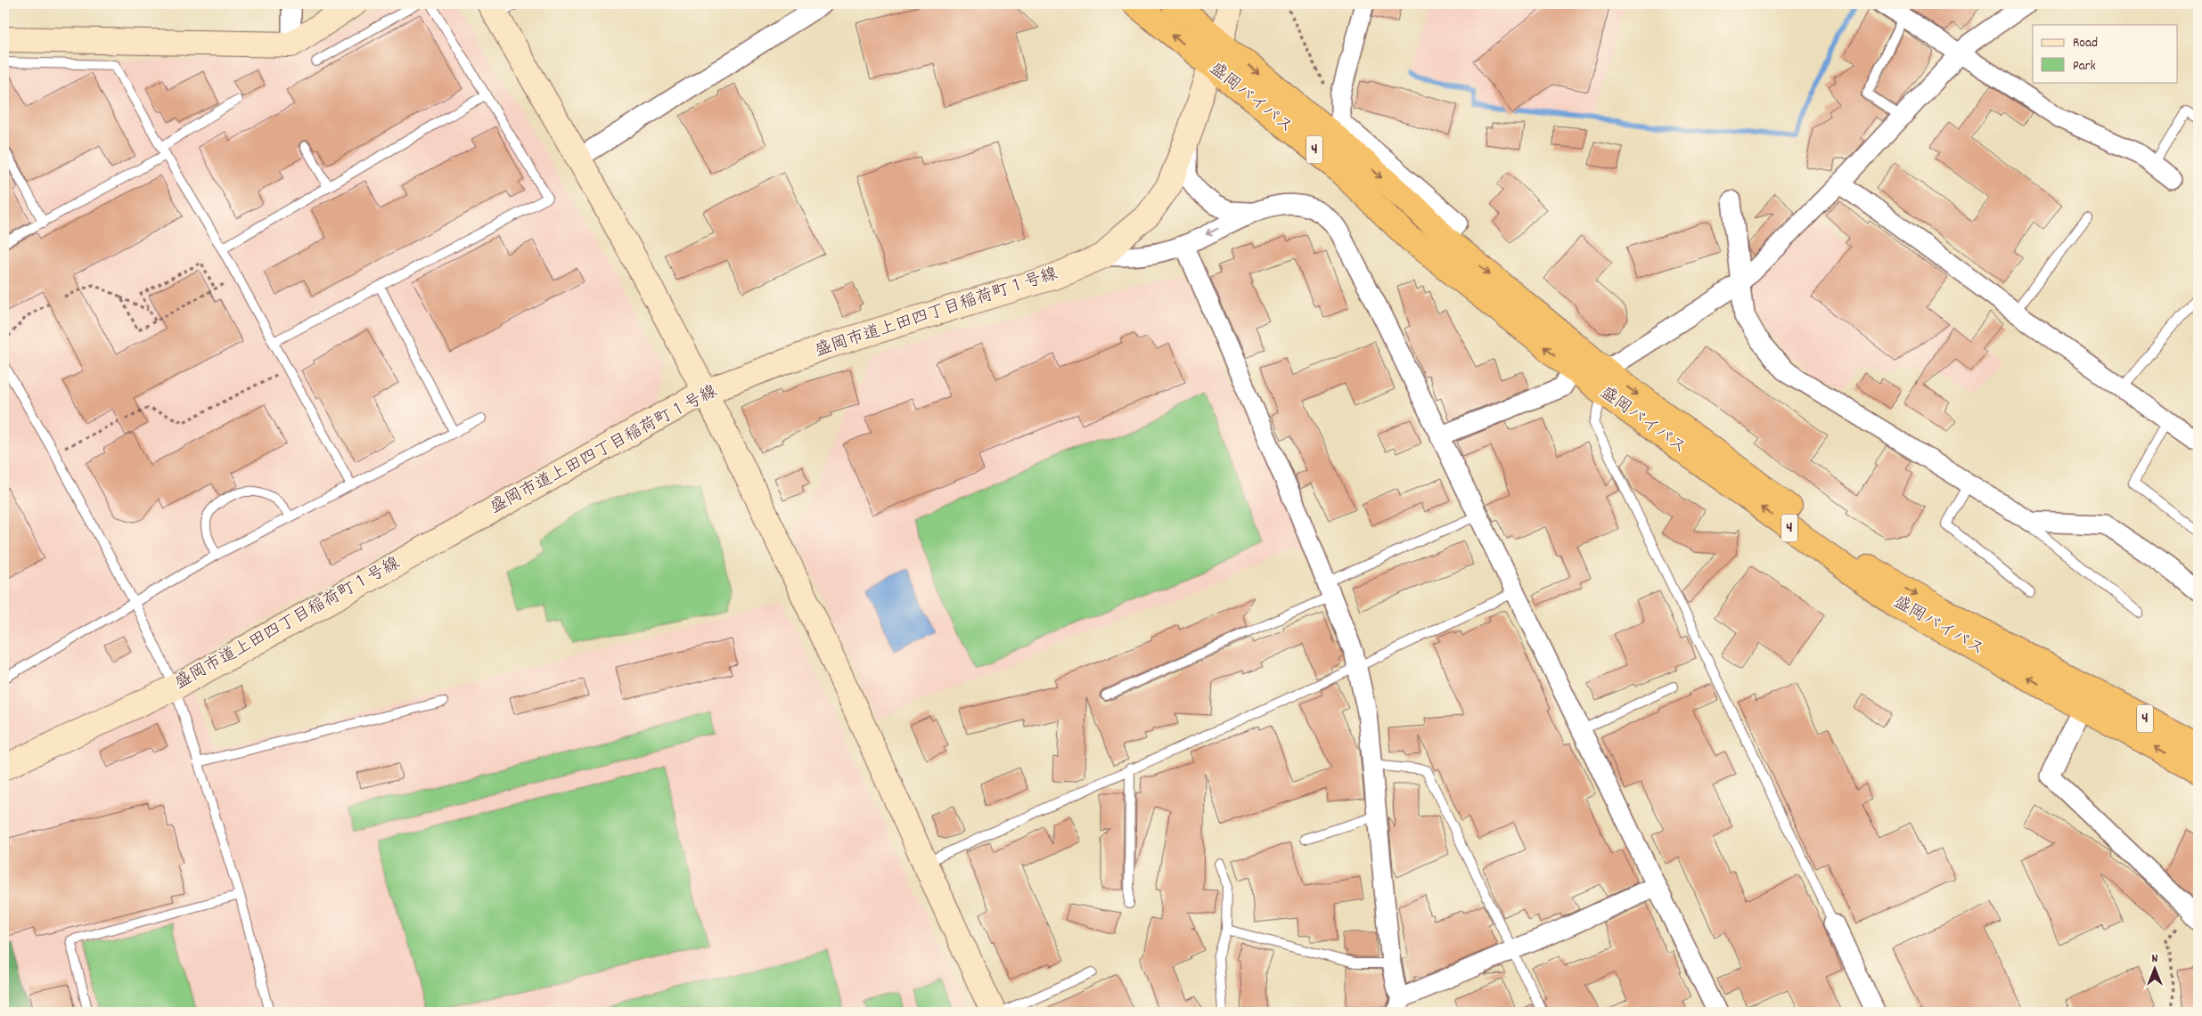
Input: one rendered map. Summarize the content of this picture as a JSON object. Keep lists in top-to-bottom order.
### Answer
{
  "streets": {
    "highway": ["盛岡バイパス", "4"],
    "street": ["盛岡市道上田四丁目稲荷町１号線"]
  },
  "crossings": [
    ["盛岡バイパス", "盛岡市道上田四丁目稲荷町１号線"]
  ],
  "legend": ["Road", "Park"],
  "north": "top"
}
